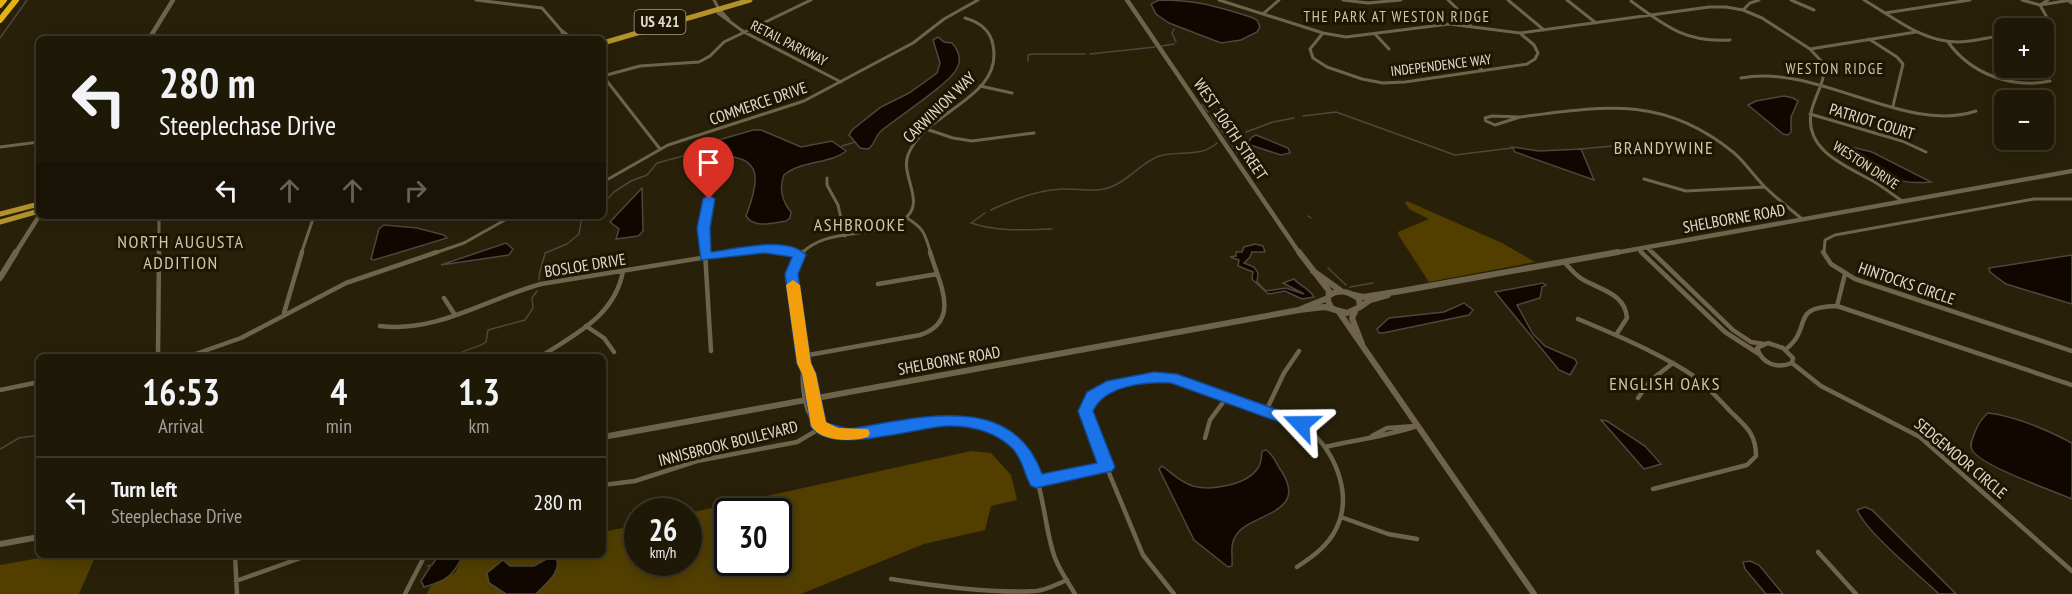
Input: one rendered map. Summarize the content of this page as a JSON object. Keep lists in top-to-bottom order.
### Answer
{
  "streets": {
    "main road": ["US 421"],
    "street": [
      "RETAIL PARKWAY",
      "INDEPENDENCE WAY",
      "COMMERCE DRIVE",
      "CARWINION WAY",
      "PATRIOT COURT",
      "WEST 106TH STREET",
      "WESTON DRIVE",
      "SHELBORNE ROAD",
      "BOSLOE DRIVE",
      "HINTOCKS CIRCLE",
      "INNISBROOK BOULEVARD",
      "SEDGEMOOR CIRCLE"
    ]
  },
  "crossings": [
    ["US 421", "RETAIL PARKWAY"],
    ["RETAIL PARKWAY", "COMMERCE DRIVE"],
    ["PATRIOT COURT", "WESTON DRIVE"],
    ["WEST 106TH STREET", "SHELBORNE ROAD"],
    ["WESTON DRIVE", "SHELBORNE ROAD"]
  ],
  "districts": [
    "THE PARK AT WESTON RIDGE",
    "WESTON RIDGE",
    "BRANDYWINE",
    "ASHBROOKE",
    "NORTH AUGUSTA ADDITION",
    "ENGLISH OAKS"
  ],
  "page": {
    "map_buttons": ["+", "−"],
    "turn": ["280 m", "Steeplechase Drive"],
    "eta": [
      "16:53",
      "Arrival",
      "4",
      "min",
      "1.3",
      "km"
    ],
    "list": [
      {
        "name": "Turn left",
        "note": "Steeplechase Drive",
        "value": "280 m"
      }
    ],
    "speed": "26 km/h",
    "limit": "30"
  }
}
